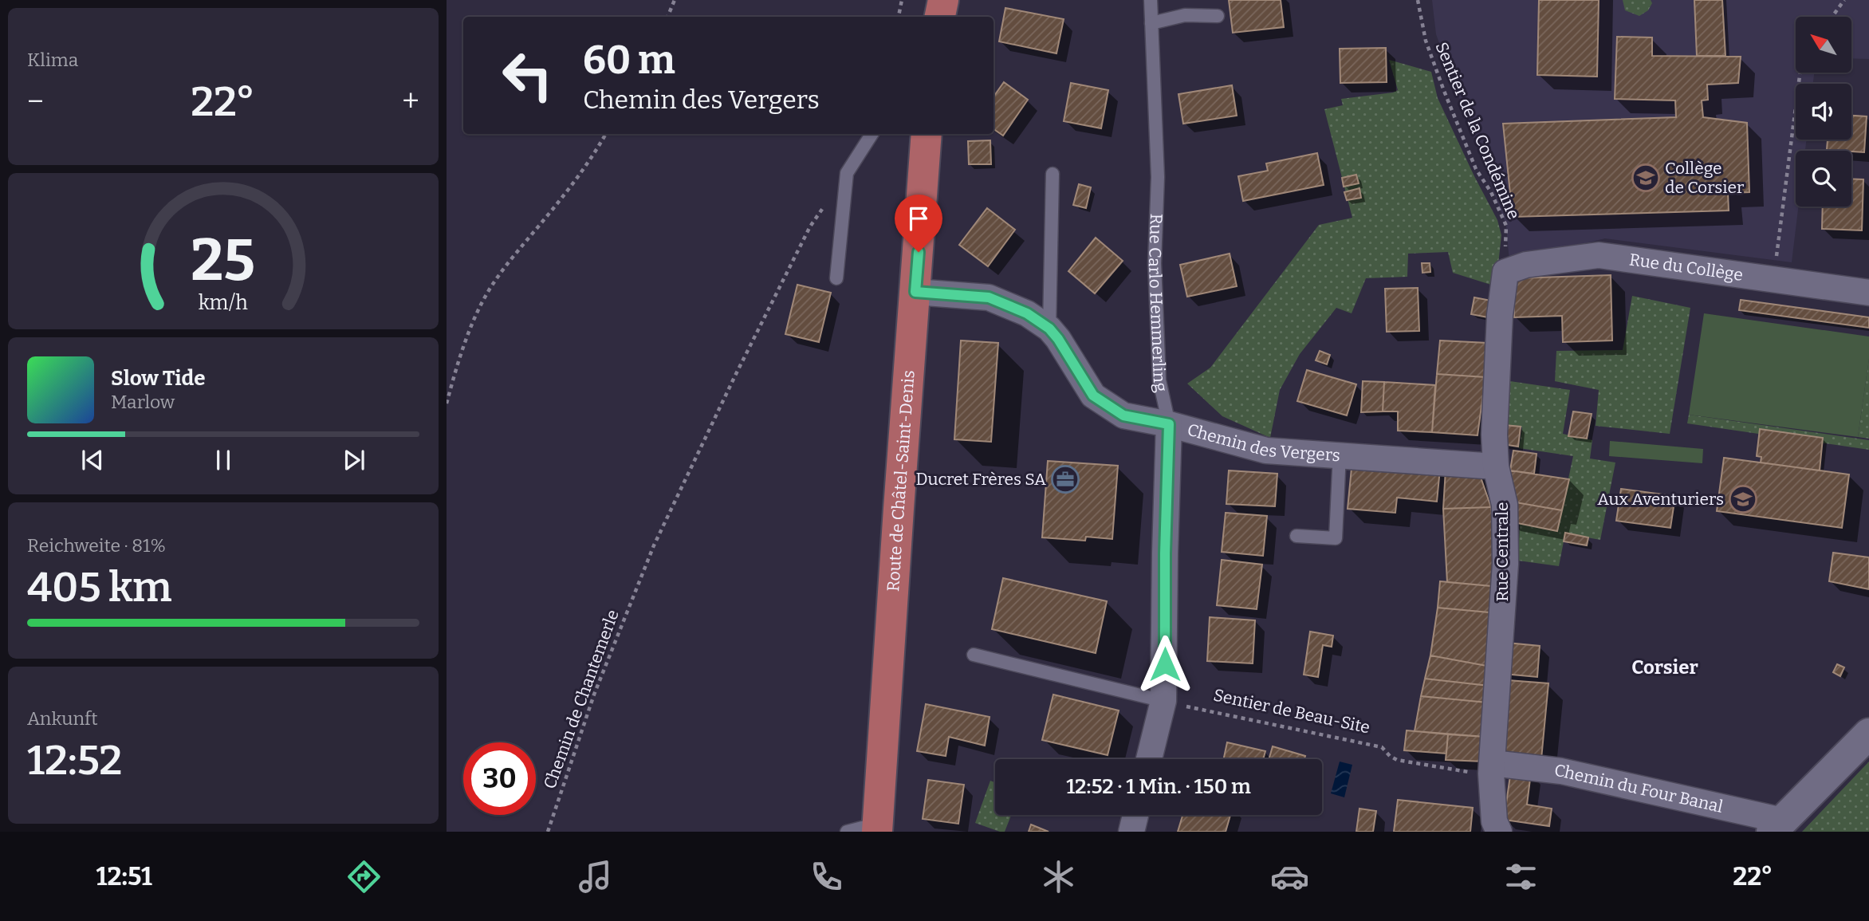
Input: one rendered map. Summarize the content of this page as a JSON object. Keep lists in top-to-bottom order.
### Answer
{
  "streets": {
    "main road": ["Route de Châtel-Saint-Denis"],
    "street": [
      "Rue du Collège",
      "Rue Carlo Hemmerling",
      "Chemin des Vergers",
      "Rue Centrale",
      "Chemin du Four Banal"
    ],
    "path": ["Sentier de la Condémine", "Chemin de Chantemerle", "Sentier de Beau-Site"]
  },
  "crossings": [
    ["Sentier de la Condémine", "Rue du Collège"],
    ["Sentier de la Condémine", "Rue Centrale"],
    ["Rue du Collège", "Rue Centrale"],
    ["Rue Carlo Hemmerling", "Chemin des Vergers"],
    ["Rue Carlo Hemmerling", "Sentier de Beau-Site"],
    ["Chemin des Vergers", "Route de Châtel-Saint-Denis"],
    ["Chemin des Vergers", "Rue Centrale"],
    ["Rue Centrale", "Sentier de Beau-Site"],
    ["Rue Centrale", "Chemin du Four Banal"],
    ["Sentier de Beau-Site", "Chemin du Four Banal"]
  ],
  "districts": ["Corsier"],
  "places": {
    "school or university": ["Collège de Corsier", "Aux Aventuriers"],
    "office": ["Ducret Frères SA"]
  },
  "north": "top left",
  "page": {
    "tile": [
      "Klima",
      ["Reichweite · 81%", "405 km"],
      ["Ankunft", "12:52"]
    ],
    "turn": ["60 m", "Chemin des Vergers"],
    "heat": ["−", "22°", "+"],
    "song": ["Slow Tide", "Marlow"],
    "limit": "30",
    "trip": "12:52 · 1 Min. · 150 m",
    "tabs": ["12:51", "22°"],
    "gauge": ["25", "km/h"]
  }
}
